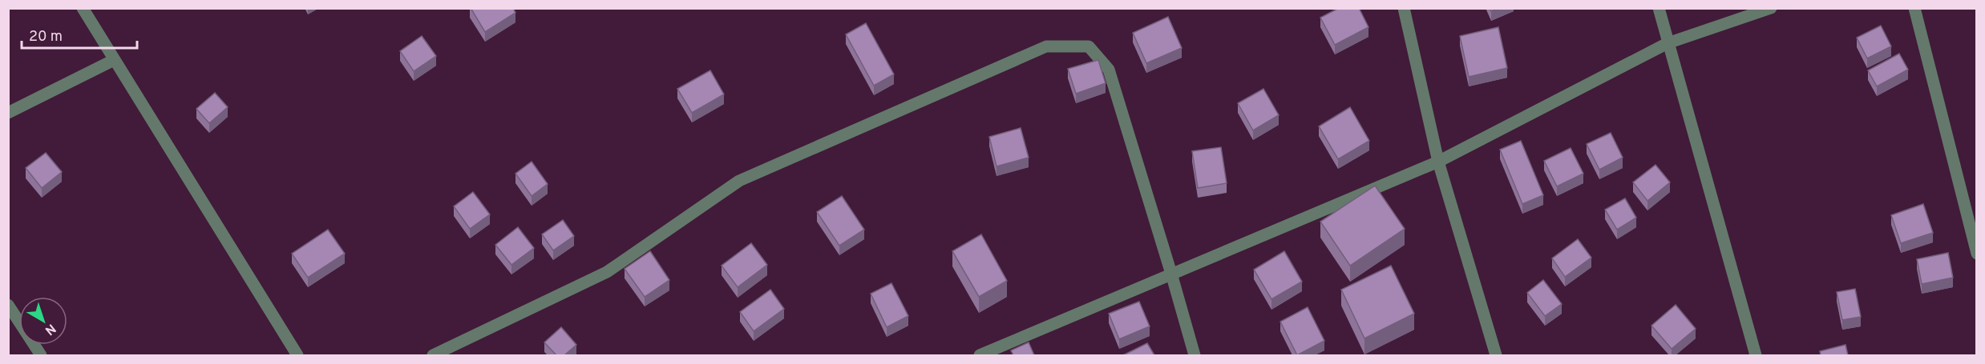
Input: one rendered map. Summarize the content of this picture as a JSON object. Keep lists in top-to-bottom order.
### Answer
{
  "scale_bar": "20 m",
  "north": "bottom right"
}
